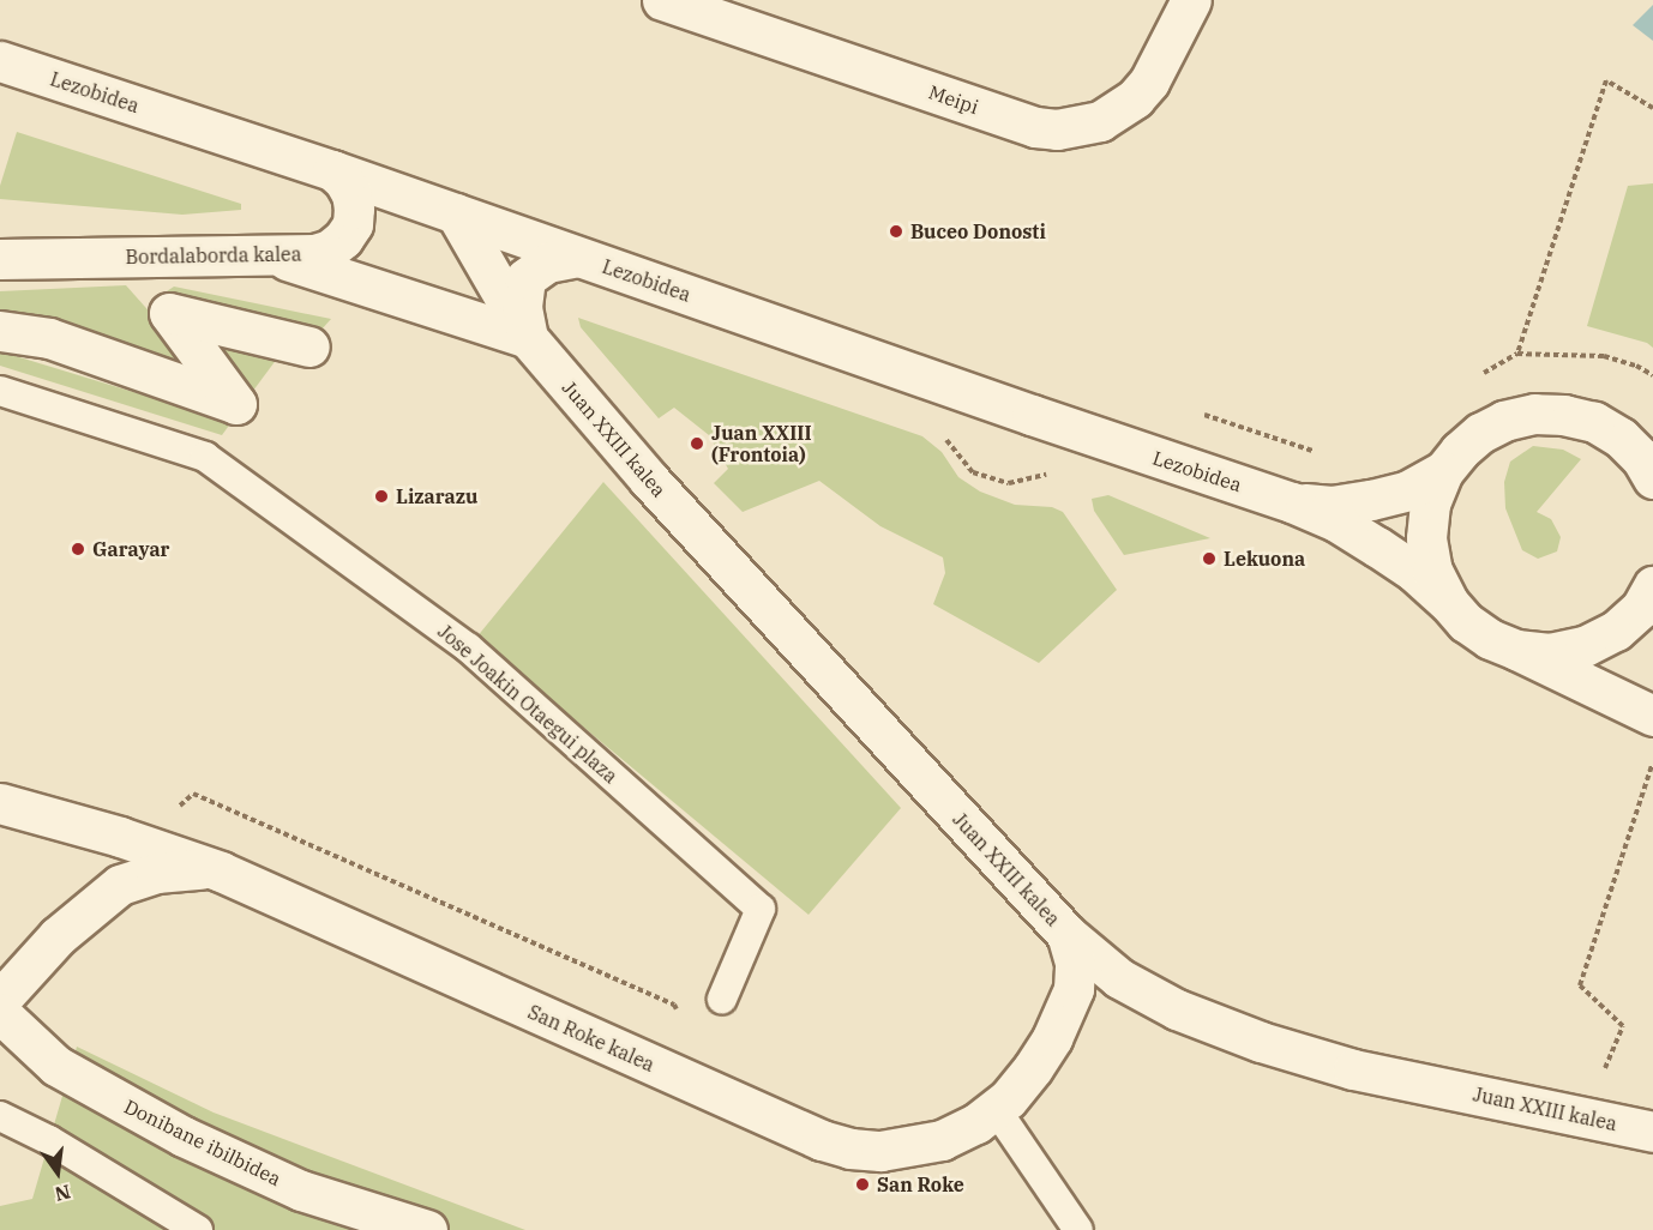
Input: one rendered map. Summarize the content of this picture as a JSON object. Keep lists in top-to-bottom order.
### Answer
{
  "streets": {
    "street": [
      "Lezobidea",
      "Meipi",
      "Bordalaborda kalea",
      "Juan XXIII kalea",
      "San Roke kalea",
      "Donibane ibilbidea"
    ],
    "lane": ["Jose Joakin Otaegui plaza"]
  },
  "crossings": [
    ["Lezobidea", "Bordalaborda kalea"],
    ["Lezobidea", "Juan XXIII kalea"],
    ["Juan XXIII kalea", "San Roke kalea"]
  ],
  "places": [
    "Buceo Donosti",
    "Juan XXIII (Frontoia)",
    "Lizarazu",
    "Garayar",
    "Lekuona",
    "San Roke"
  ],
  "north": "bottom"
}
